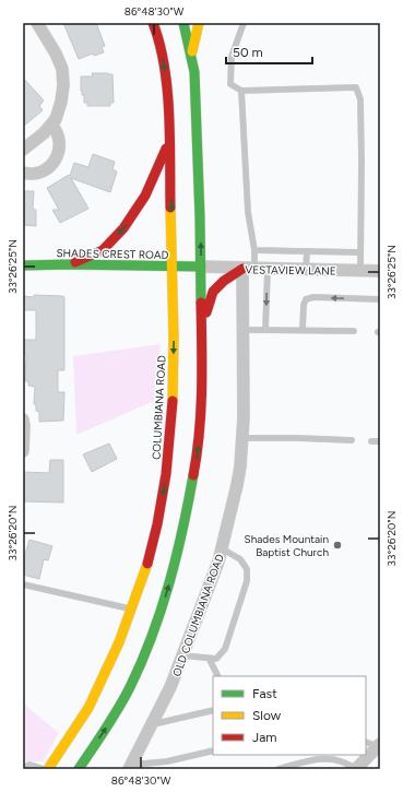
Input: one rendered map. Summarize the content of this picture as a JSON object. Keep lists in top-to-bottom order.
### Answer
{
  "streets": {
    "main road": ["SHADES CREST ROAD", "COLUMBIANA ROAD"],
    "street": ["VESTAVIEW LANE", "OLD COLUMBIANA ROAD"]
  },
  "crossings": [
    ["SHADES CREST ROAD", "VESTAVIEW LANE"],
    ["SHADES CREST ROAD", "COLUMBIANA ROAD"],
    ["VESTAVIEW LANE", "OLD COLUMBIANA ROAD"]
  ],
  "places": ["Shades Mountain Baptist Church"],
  "legend": ["Fast", "Slow", "Jam"],
  "scale_bar": "50 m",
  "coordinates": ["86°48'30\"W", "33°26'25\"N", "33°26'20\"N"]
}
